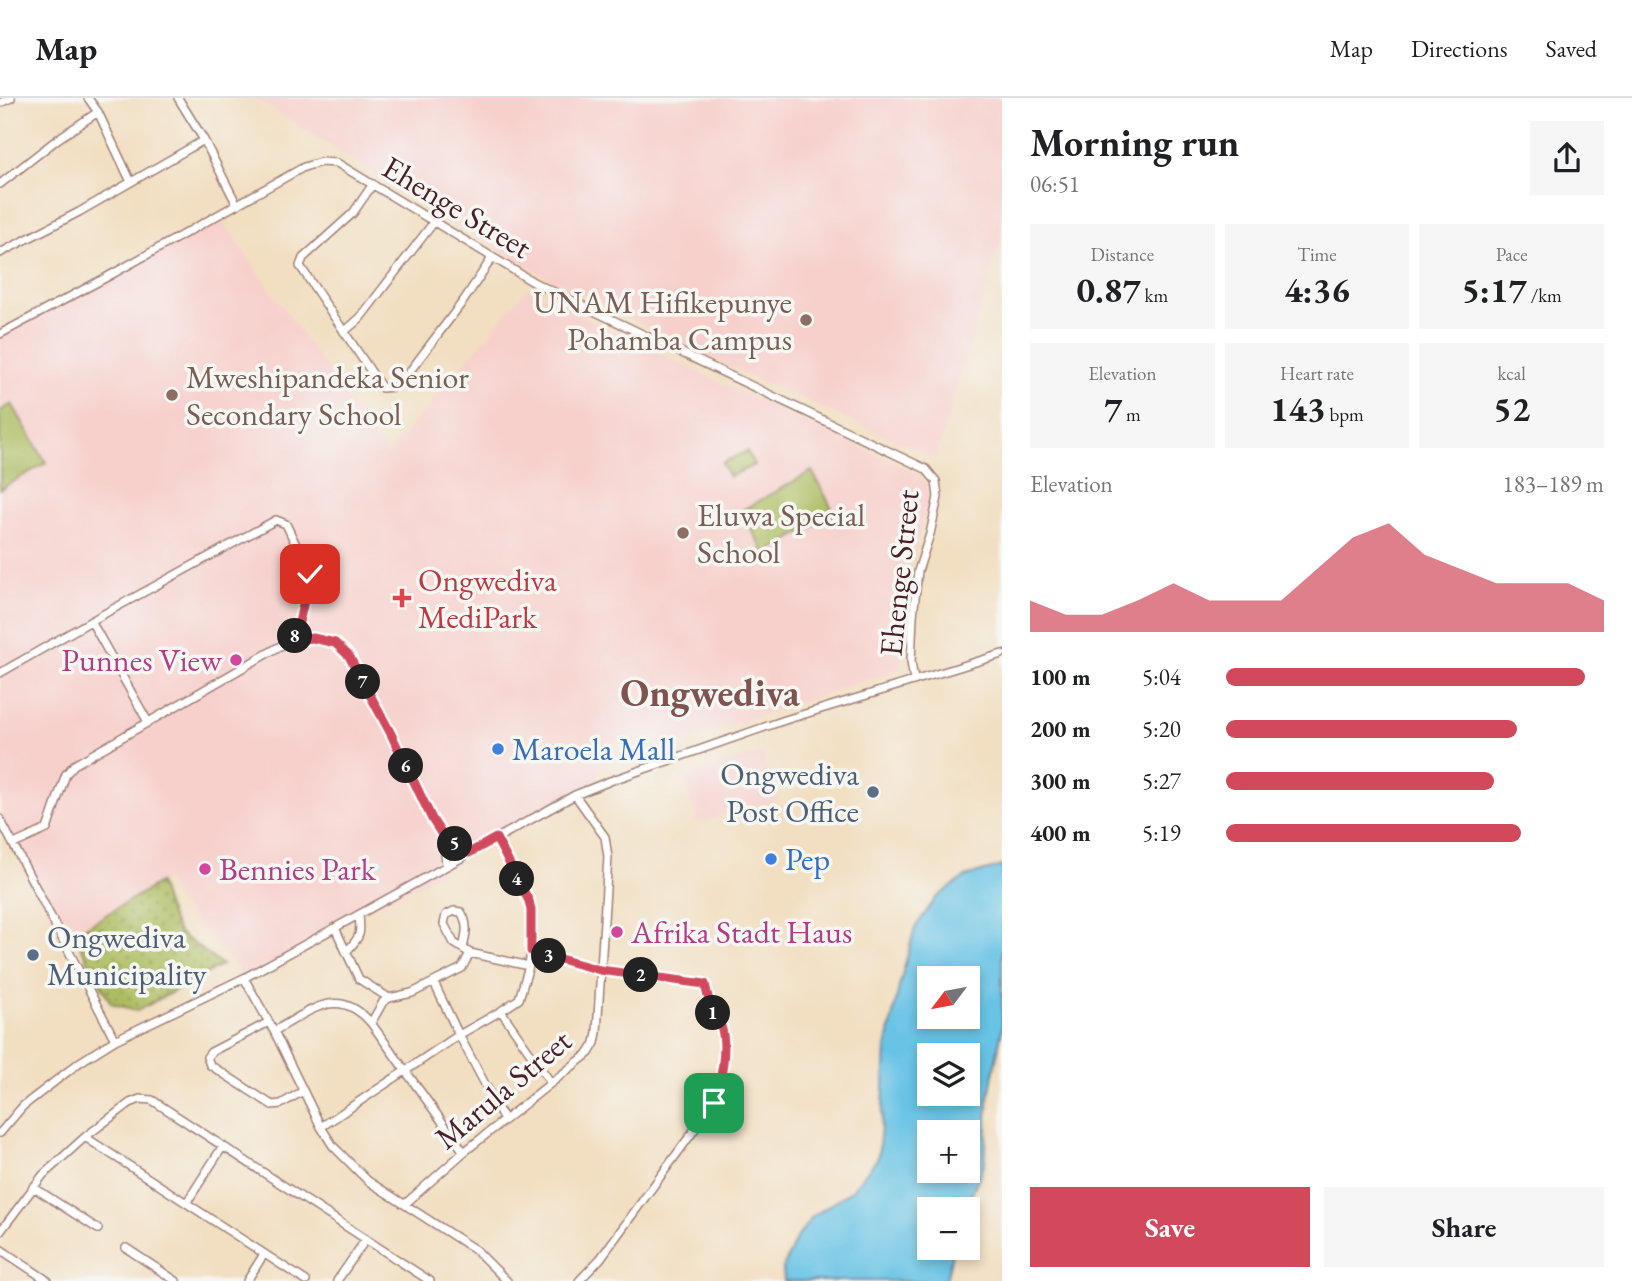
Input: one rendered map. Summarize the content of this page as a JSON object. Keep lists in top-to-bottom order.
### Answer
{
  "streets": {
    "street": ["Ehenge Street", "Marula Street"]
  },
  "districts": ["Ongwediva"],
  "places": {
    "other": [
      "UNAM Hifikepunye Pohamba Campus",
      "Mweshipandeka Senior Secondary School",
      "Eluwa Special School",
      "Punnes View",
      "Maroela Mall",
      "Ongwediva Post Office",
      "Pep",
      "Bennies Park",
      "Afrika Stadt Haus",
      "Ongwediva Municipality"
    ],
    "health": ["Ongwediva MediPark"]
  },
  "north": "bottom left",
  "page": {
    "header": "Map",
    "nav": ["Map", "Directions", "Saved"],
    "heading": ["Morning run", "06:51"],
    "stats": [
      ["Distance", "0.87 km"],
      ["Time", "4:36"],
      ["Pace", "5:17 /km"],
      ["Elevation", "7 m"],
      ["Heart rate", "143 bpm"],
      ["kcal", "52"]
    ],
    "chart": ["Elevation", "183–189 m"],
    "pins": [
      "8",
      "7",
      "6",
      "5",
      "4",
      "3",
      "2",
      "1"
    ],
    "list": [
      {
        "name": "100 m",
        "note": "5:04"
      },
      {
        "name": "200 m",
        "note": "5:20"
      },
      {
        "name": "300 m",
        "note": "5:27"
      },
      {
        "name": "400 m",
        "note": "5:19"
      }
    ],
    "map_buttons": ["+", "−"],
    "buttons": ["Save", "Share"]
  }
}
